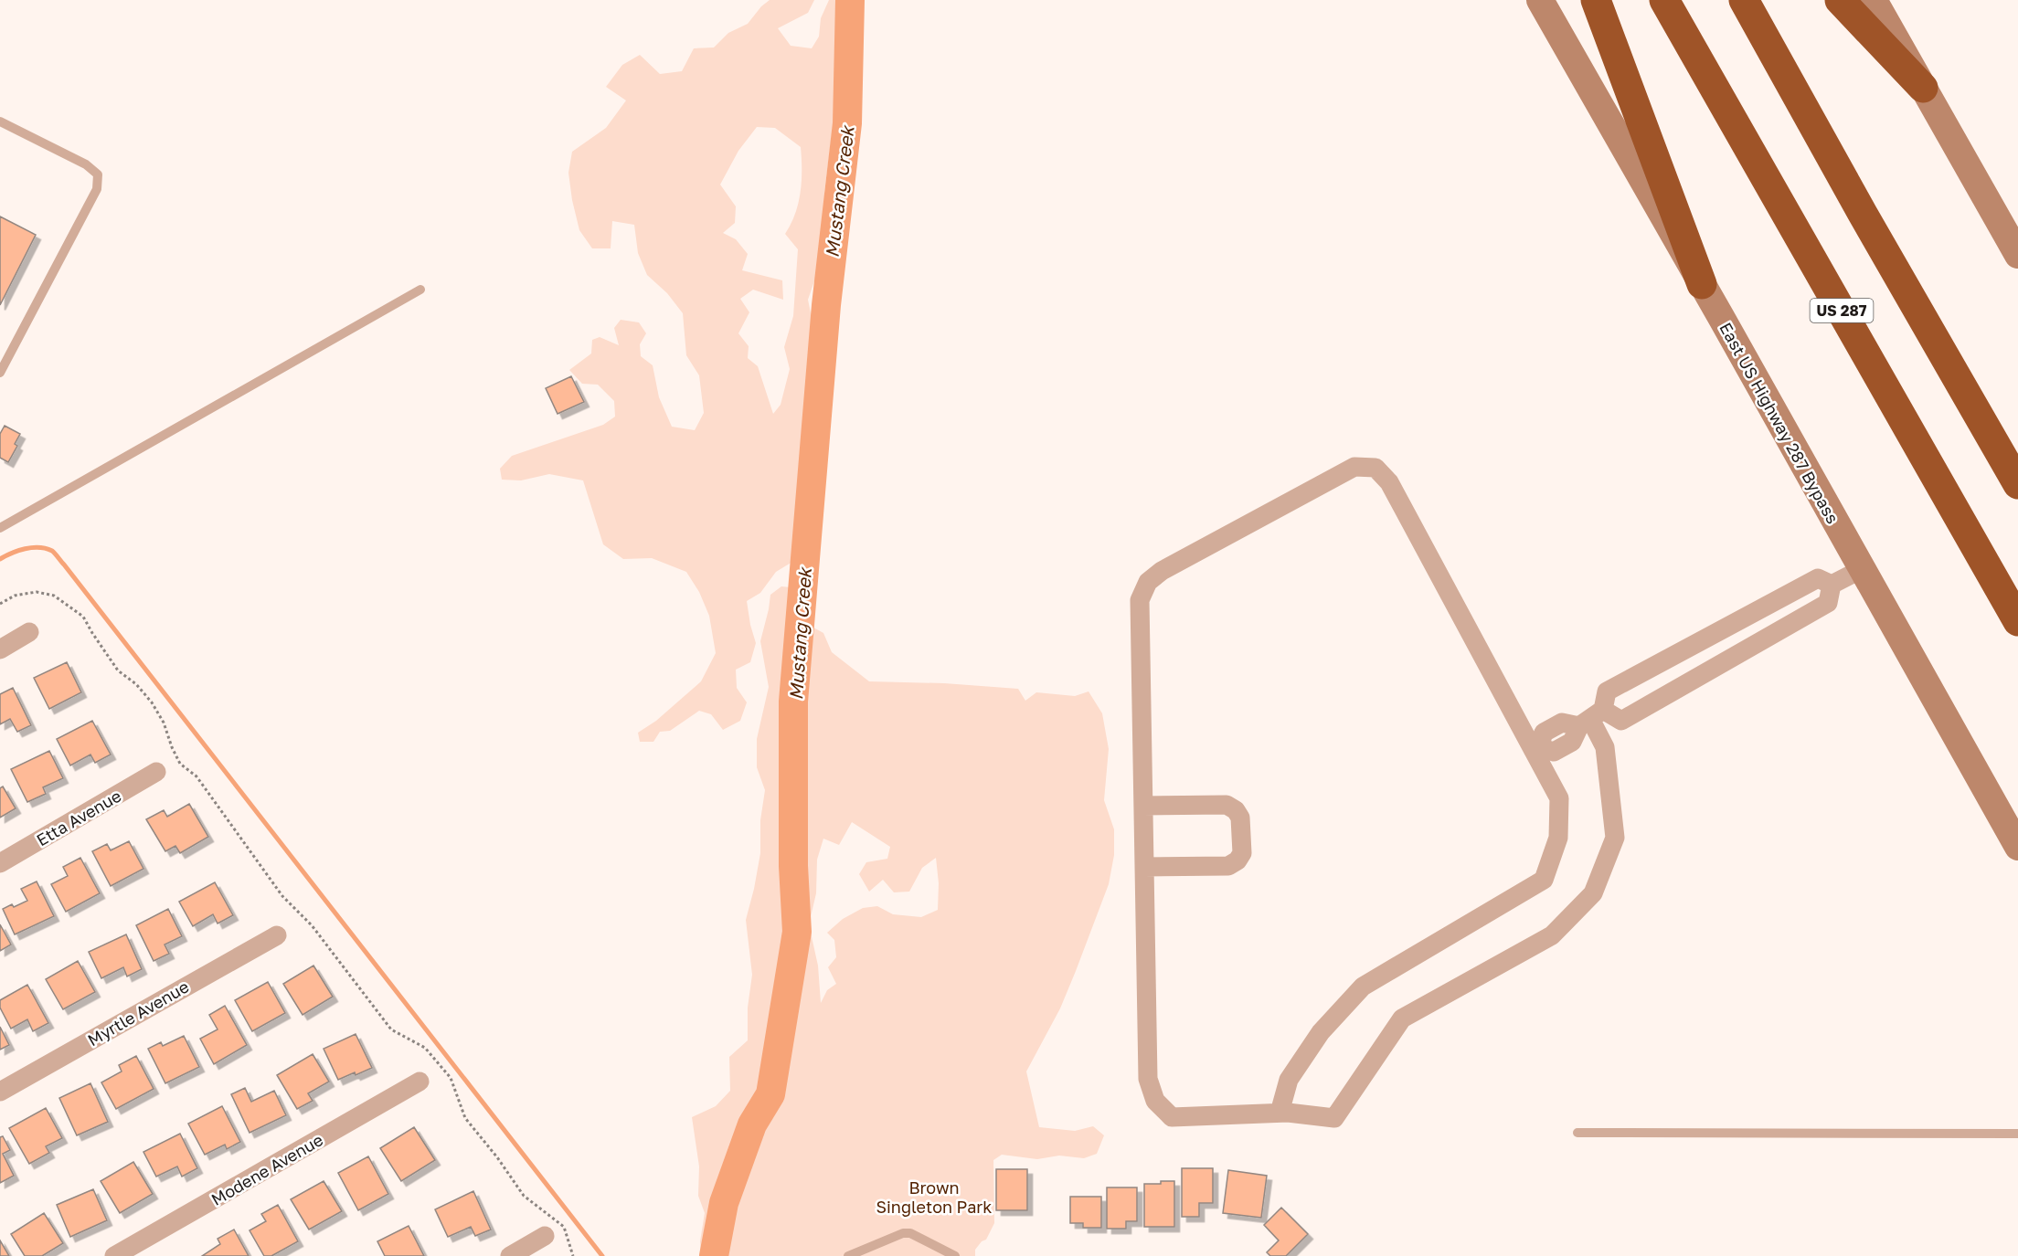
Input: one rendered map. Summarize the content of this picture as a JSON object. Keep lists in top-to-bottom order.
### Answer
{
  "streets": {
    "highway": ["US 287"],
    "main road": ["East US Highway 287 Bypass"],
    "street": ["Etta Avenue", "Myrtle Avenue", "Modene Avenue"]
  },
  "water": ["Mustang Creek"],
  "parks": ["Brown Singleton Park"]
}
